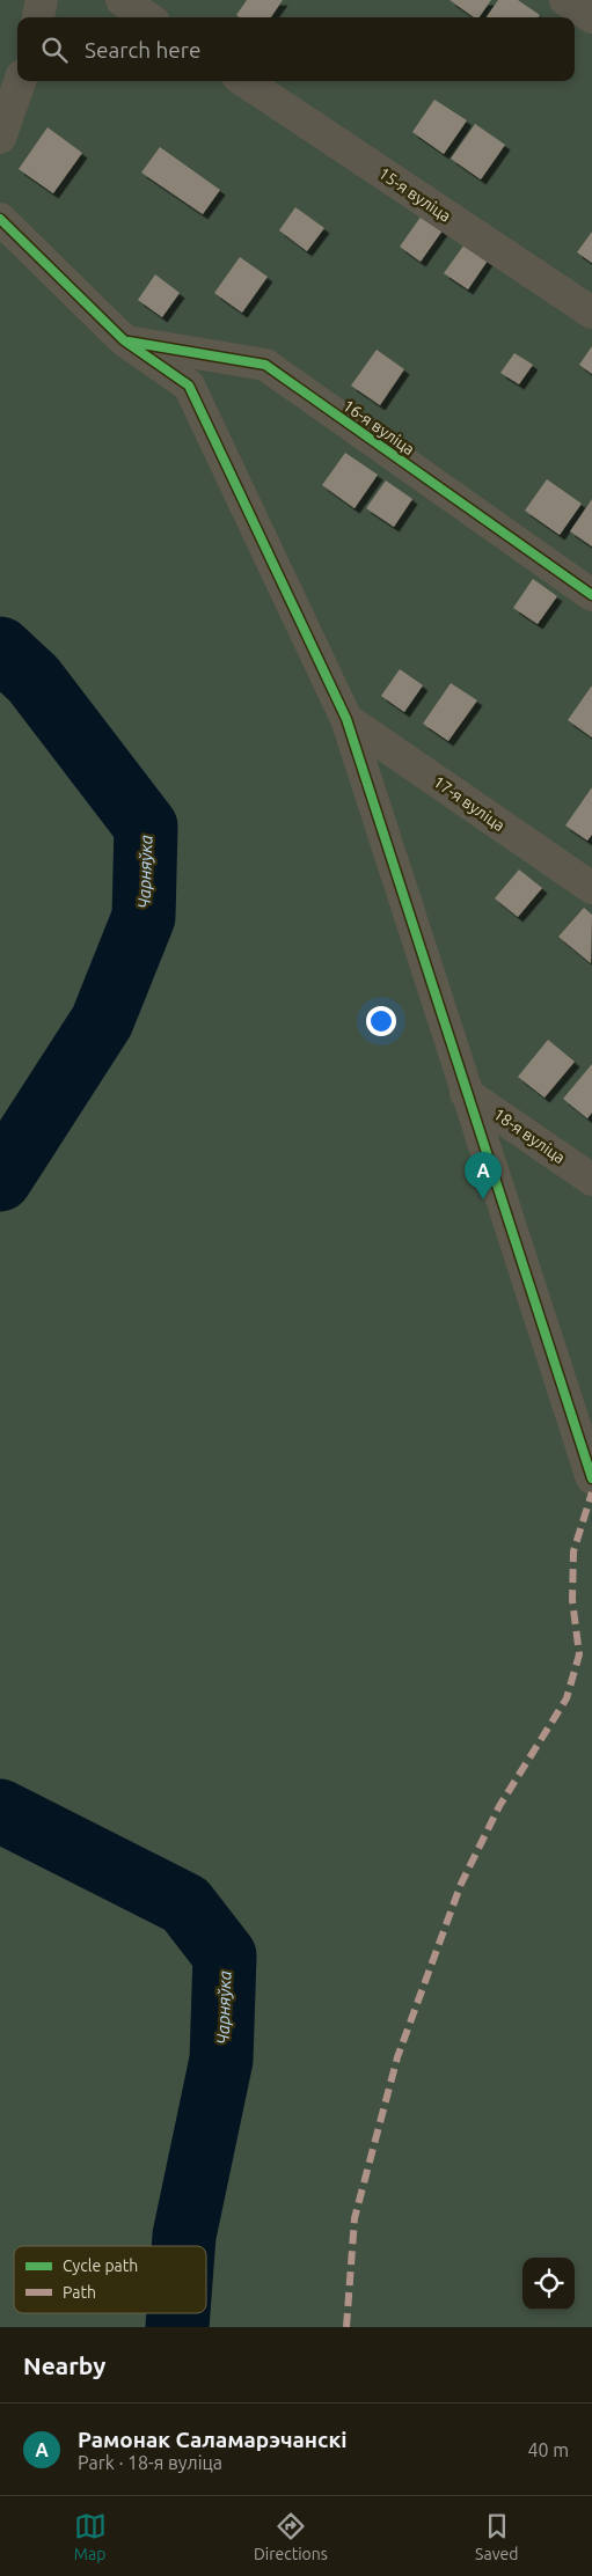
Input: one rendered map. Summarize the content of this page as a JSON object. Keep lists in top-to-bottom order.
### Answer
{
  "streets": {
    "street": [
      "15-я вуліца",
      "16-я вуліца",
      "17-я вуліца",
      "18-я вуліца"
    ]
  },
  "water": ["Чарняўка"],
  "legend": ["Cycle path", "Path"],
  "page": {
    "search": "Search here",
    "pins": "A",
    "heading": "Nearby",
    "list": [
      {
        "mark": "A",
        "name": "Рамонак Саламарэчанскі",
        "note": "Park · 18-я вуліца",
        "value": "40 m"
      }
    ],
    "nav": ["Map", "Directions", "Saved"]
  }
}
